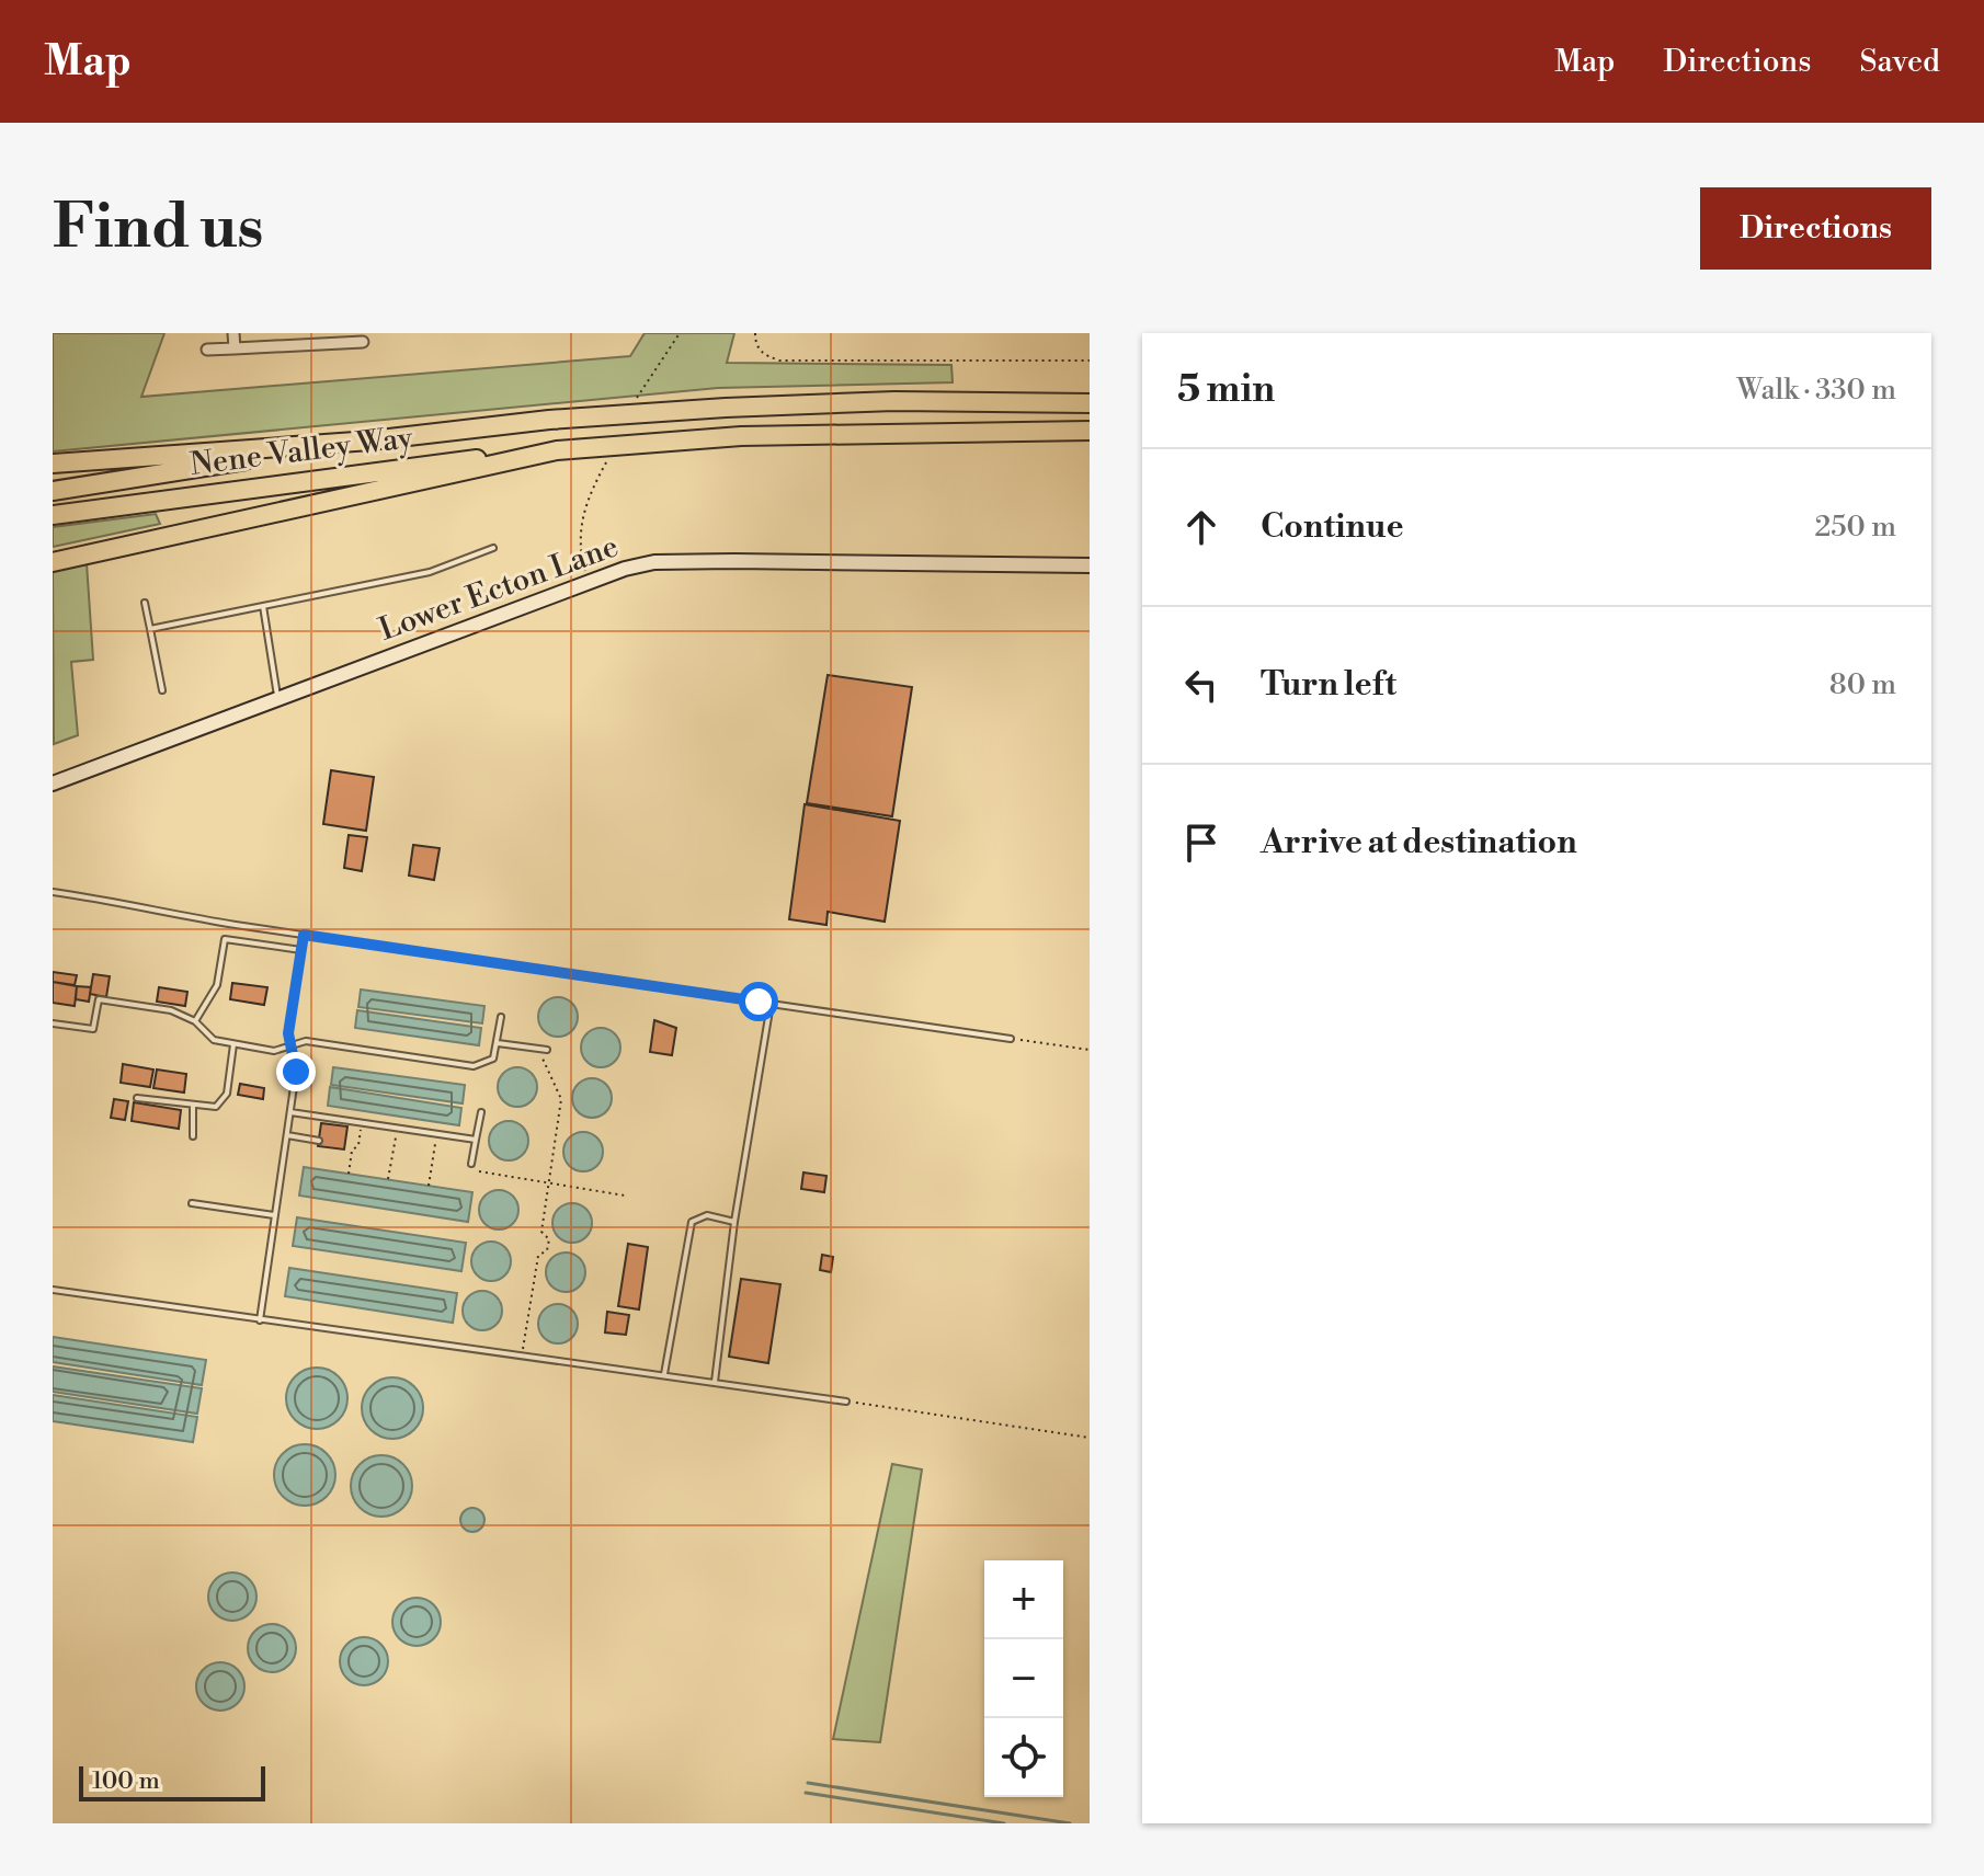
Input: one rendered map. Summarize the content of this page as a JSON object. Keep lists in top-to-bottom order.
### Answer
{
  "streets": {
    "highway": ["Nene Valley Way"],
    "street": ["Lower Ecton Lane"]
  },
  "scale_bar": "100 m",
  "page": {
    "header": "Map",
    "nav": ["Map", "Directions", "Saved"],
    "buttons": "Directions",
    "title": "Find us",
    "heading": ["5 min", "Walk · 330 m"],
    "list": [
      ["Continue", "250 m"],
      ["Turn left", "80 m"],
      "Arrive at destination"
    ],
    "map_buttons": ["+", "−"],
    "scale": "100 m"
  }
}
